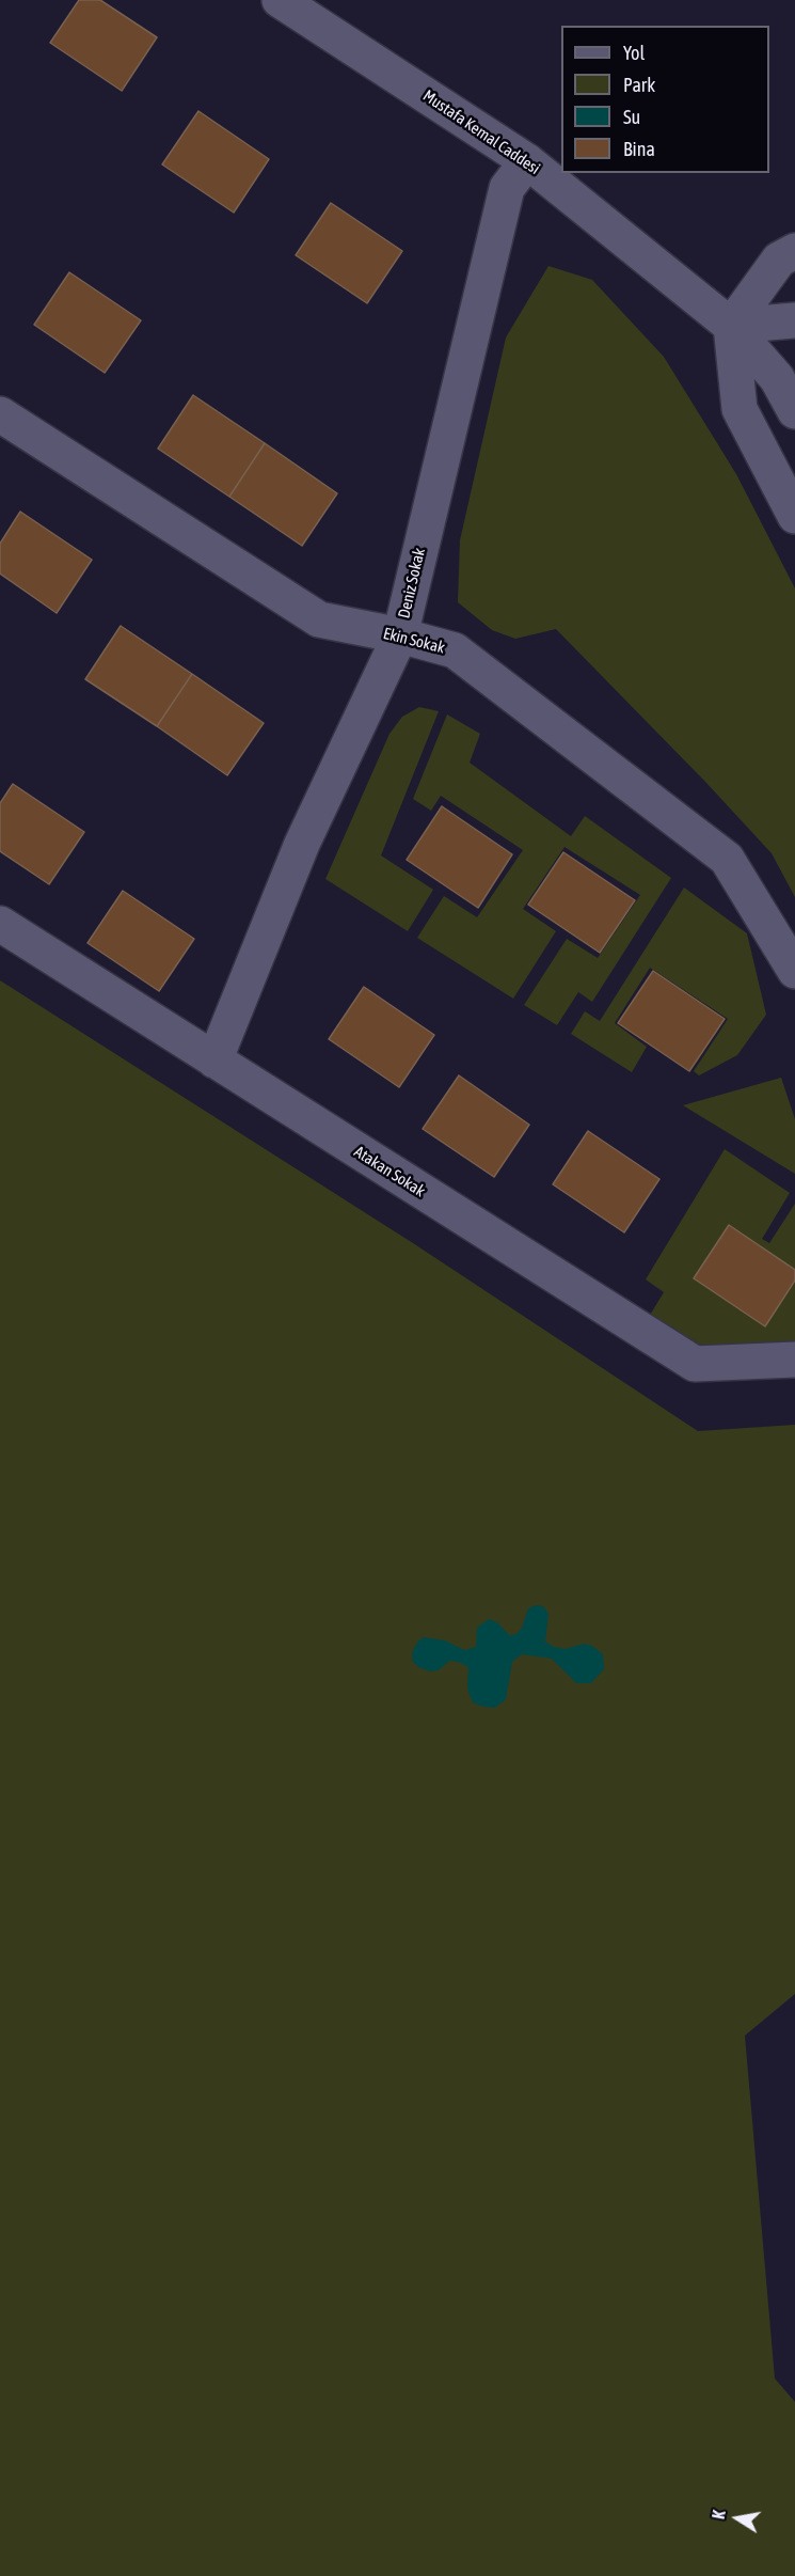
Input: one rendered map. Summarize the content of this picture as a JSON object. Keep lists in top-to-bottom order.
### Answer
{
  "streets": {
    "street": [
      "Mustafa Kemal Caddesi",
      "Deniz Sokak",
      "Ekin Sokak",
      "Atakan Sokak"
    ]
  },
  "crossings": [
    ["Mustafa Kemal Caddesi", "Deniz Sokak"],
    ["Deniz Sokak", "Ekin Sokak"],
    ["Deniz Sokak", "Atakan Sokak"]
  ],
  "legend": [
    "Yol",
    "Park",
    "Su",
    "Bina"
  ],
  "north": "left"
}
